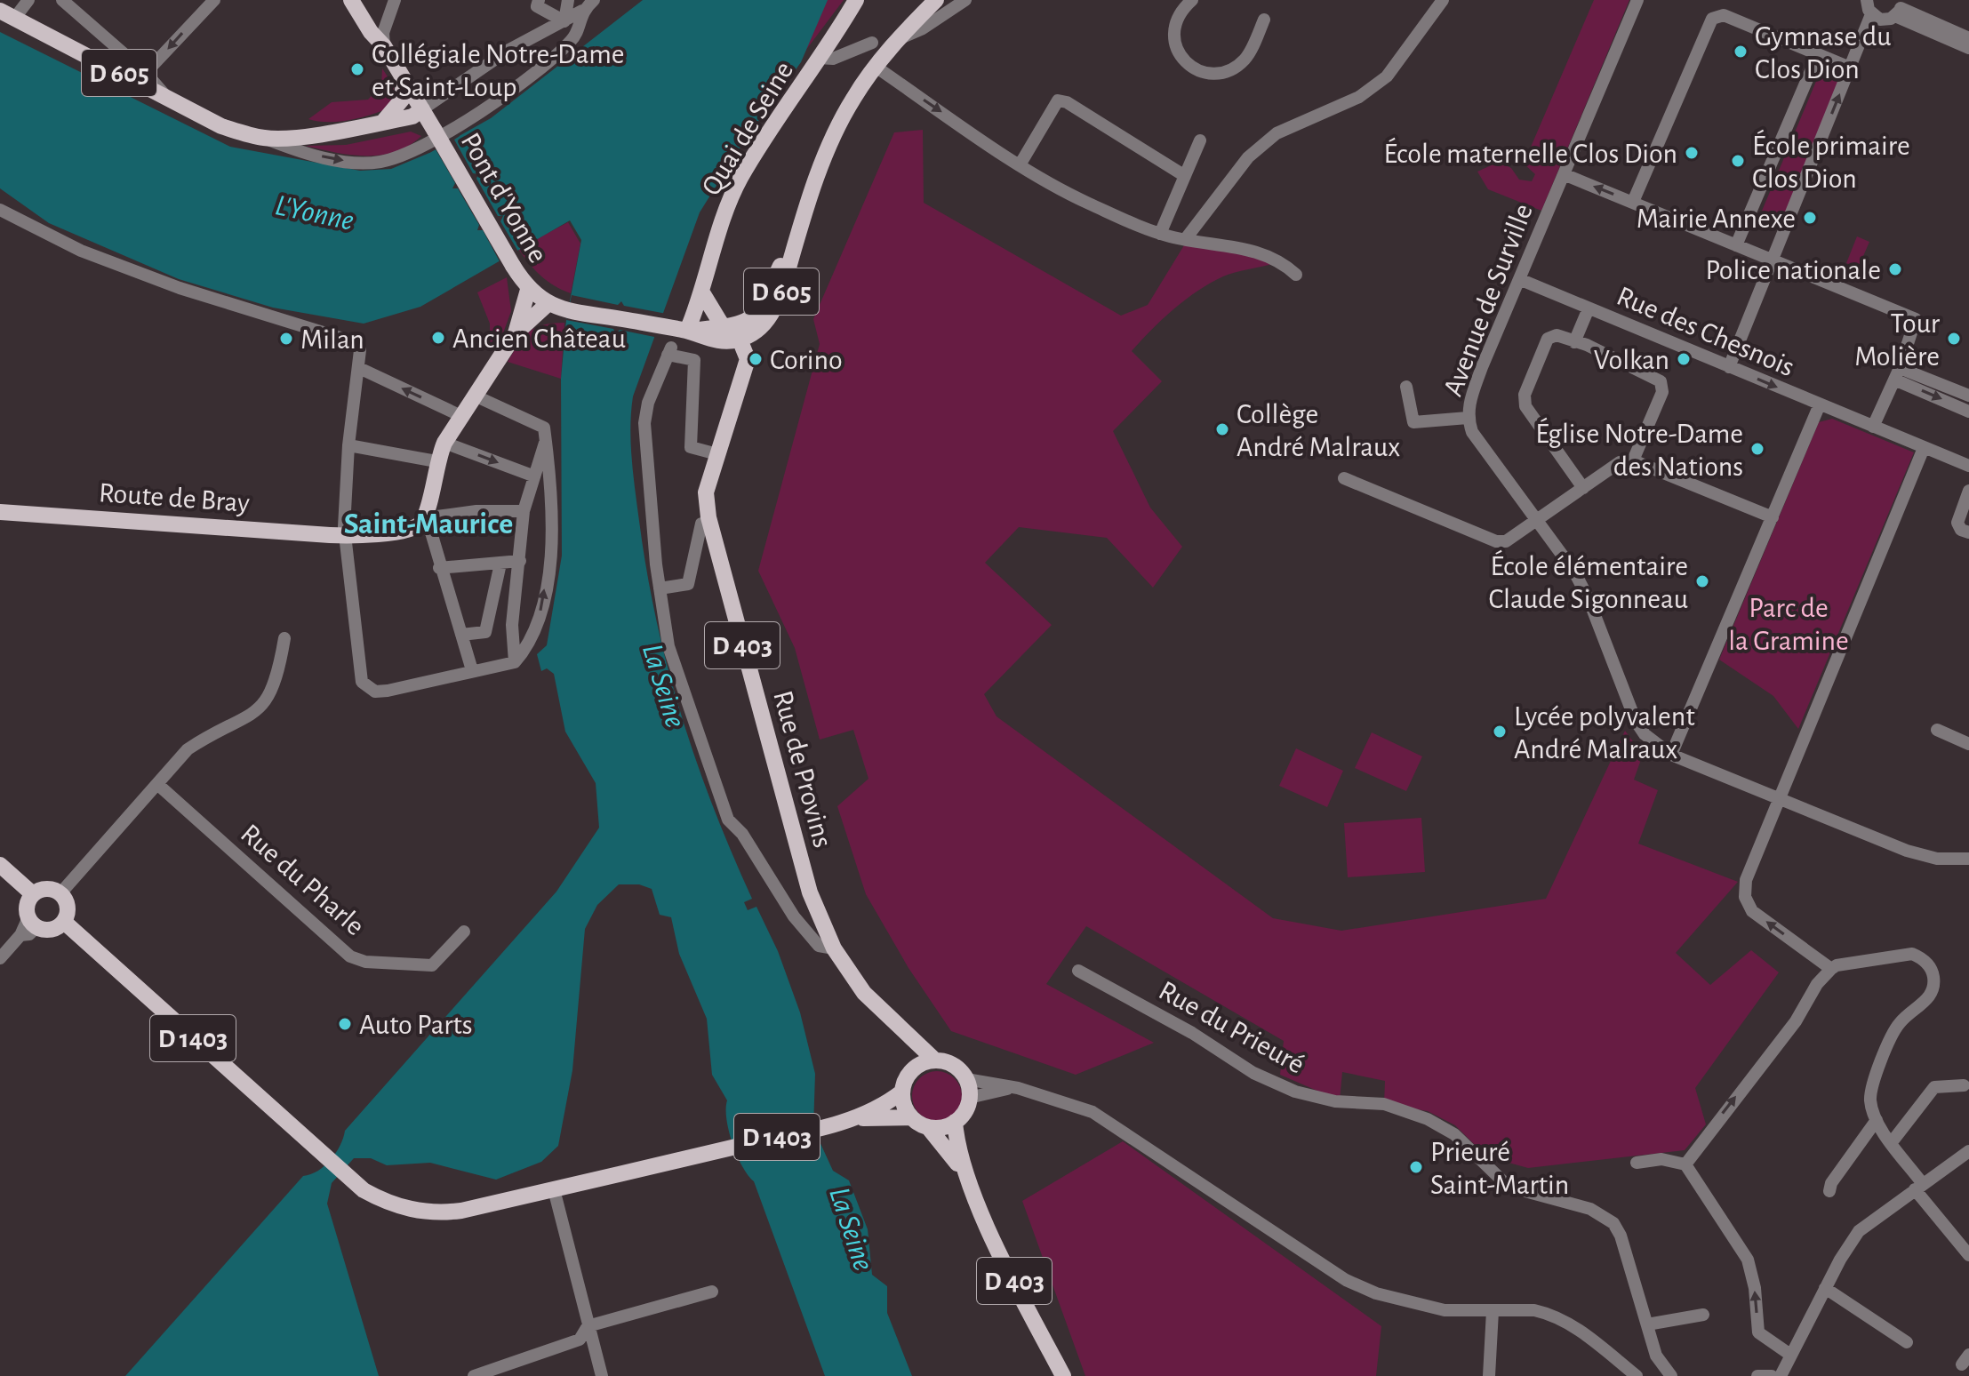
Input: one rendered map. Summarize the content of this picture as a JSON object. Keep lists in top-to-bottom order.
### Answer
{
  "streets": {
    "main road": [
      "D 605",
      "Quai de Seine",
      "Pont d'Yonne",
      "Route de Bray",
      "D 403",
      "Rue de Provins",
      "D 1403"
    ],
    "street": [
      "Avenue de Surville",
      "Rue des Chesnois",
      "Rue du Pharle",
      "Rue du Prieuré"
    ]
  },
  "crossings": [
    ["D 605", "Quai de Seine"],
    ["D 605", "Pont d'Yonne"],
    ["D 605", "Rue de Provins"],
    ["Avenue de Surville", "Rue des Chesnois"],
    ["D 403", "Rue de Provins"],
    ["D 403", "D 1403"],
    ["Rue de Provins", "D 1403"]
  ],
  "districts": ["Saint-Maurice"],
  "water": ["L'Yonne", "La Seine"],
  "parks": ["Parc de la Gramine"],
  "places": [
    "Gymnase du Clos Dion",
    "Collégiale Notre-Dame et Saint-Loup",
    "École maternelle Clos Dion",
    "École primaire Clos Dion",
    "Mairie Annexe",
    "Police nationale",
    "Ancien Château",
    "Milan",
    "Tour Molière",
    "Corino",
    "Volkan",
    "Collège André Malraux",
    "Église Notre-Dame des Nations",
    "École élémentaire Claude Sigonneau",
    "Lycée polyvalent André Malraux",
    "Auto Parts",
    "Prieuré Saint-Martin"
  ]
}
